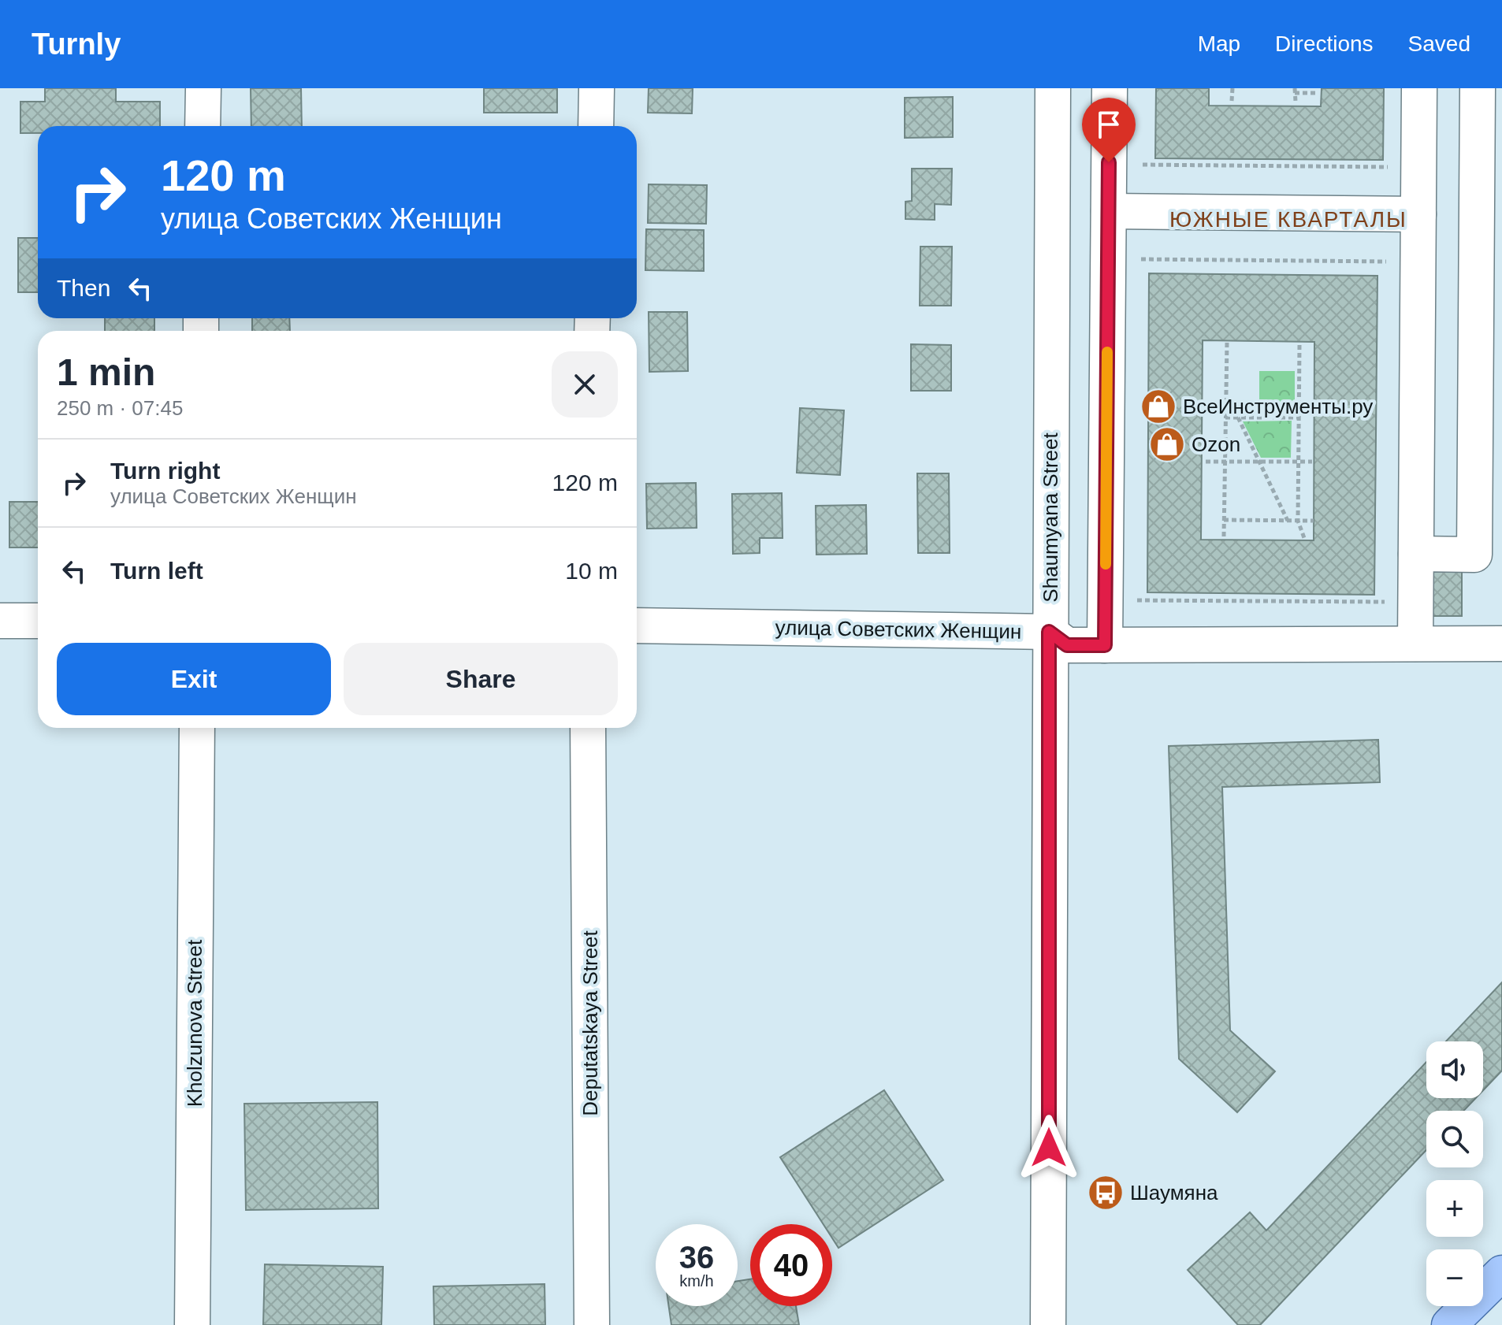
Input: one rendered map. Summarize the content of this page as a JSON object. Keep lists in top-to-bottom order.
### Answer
{
  "streets": {
    "street": [
      "Shaumyana Street",
      "улица Советских Женщин",
      "Kholzunova Street",
      "Deputatskaya Street"
    ]
  },
  "crossings": [
    ["Shaumyana Street", "улица Советских Женщин"]
  ],
  "districts": ["ЮЖНЫЕ КВАРТАЛЫ"],
  "places": {
    "shop": ["ВсеИнструменты.ру", "Ozon"],
    "bus stop": ["Шаумяна"]
  },
  "page": {
    "header": "Turnly",
    "nav": ["Map", "Directions", "Saved"],
    "turn": ["120 m", "улица Советских Женщин"],
    "then": "Then",
    "heading": ["1 min", "250 m · 07:45"],
    "list": [
      {
        "name": "Turn right",
        "note": "улица Советских Женщин",
        "value": "120 m"
      },
      {
        "name": "Turn left",
        "value": "10 m"
      }
    ],
    "buttons": ["Exit", "Share"],
    "map_buttons": ["+", "−"],
    "speed": "36 km/h",
    "limit": "40"
  }
}
